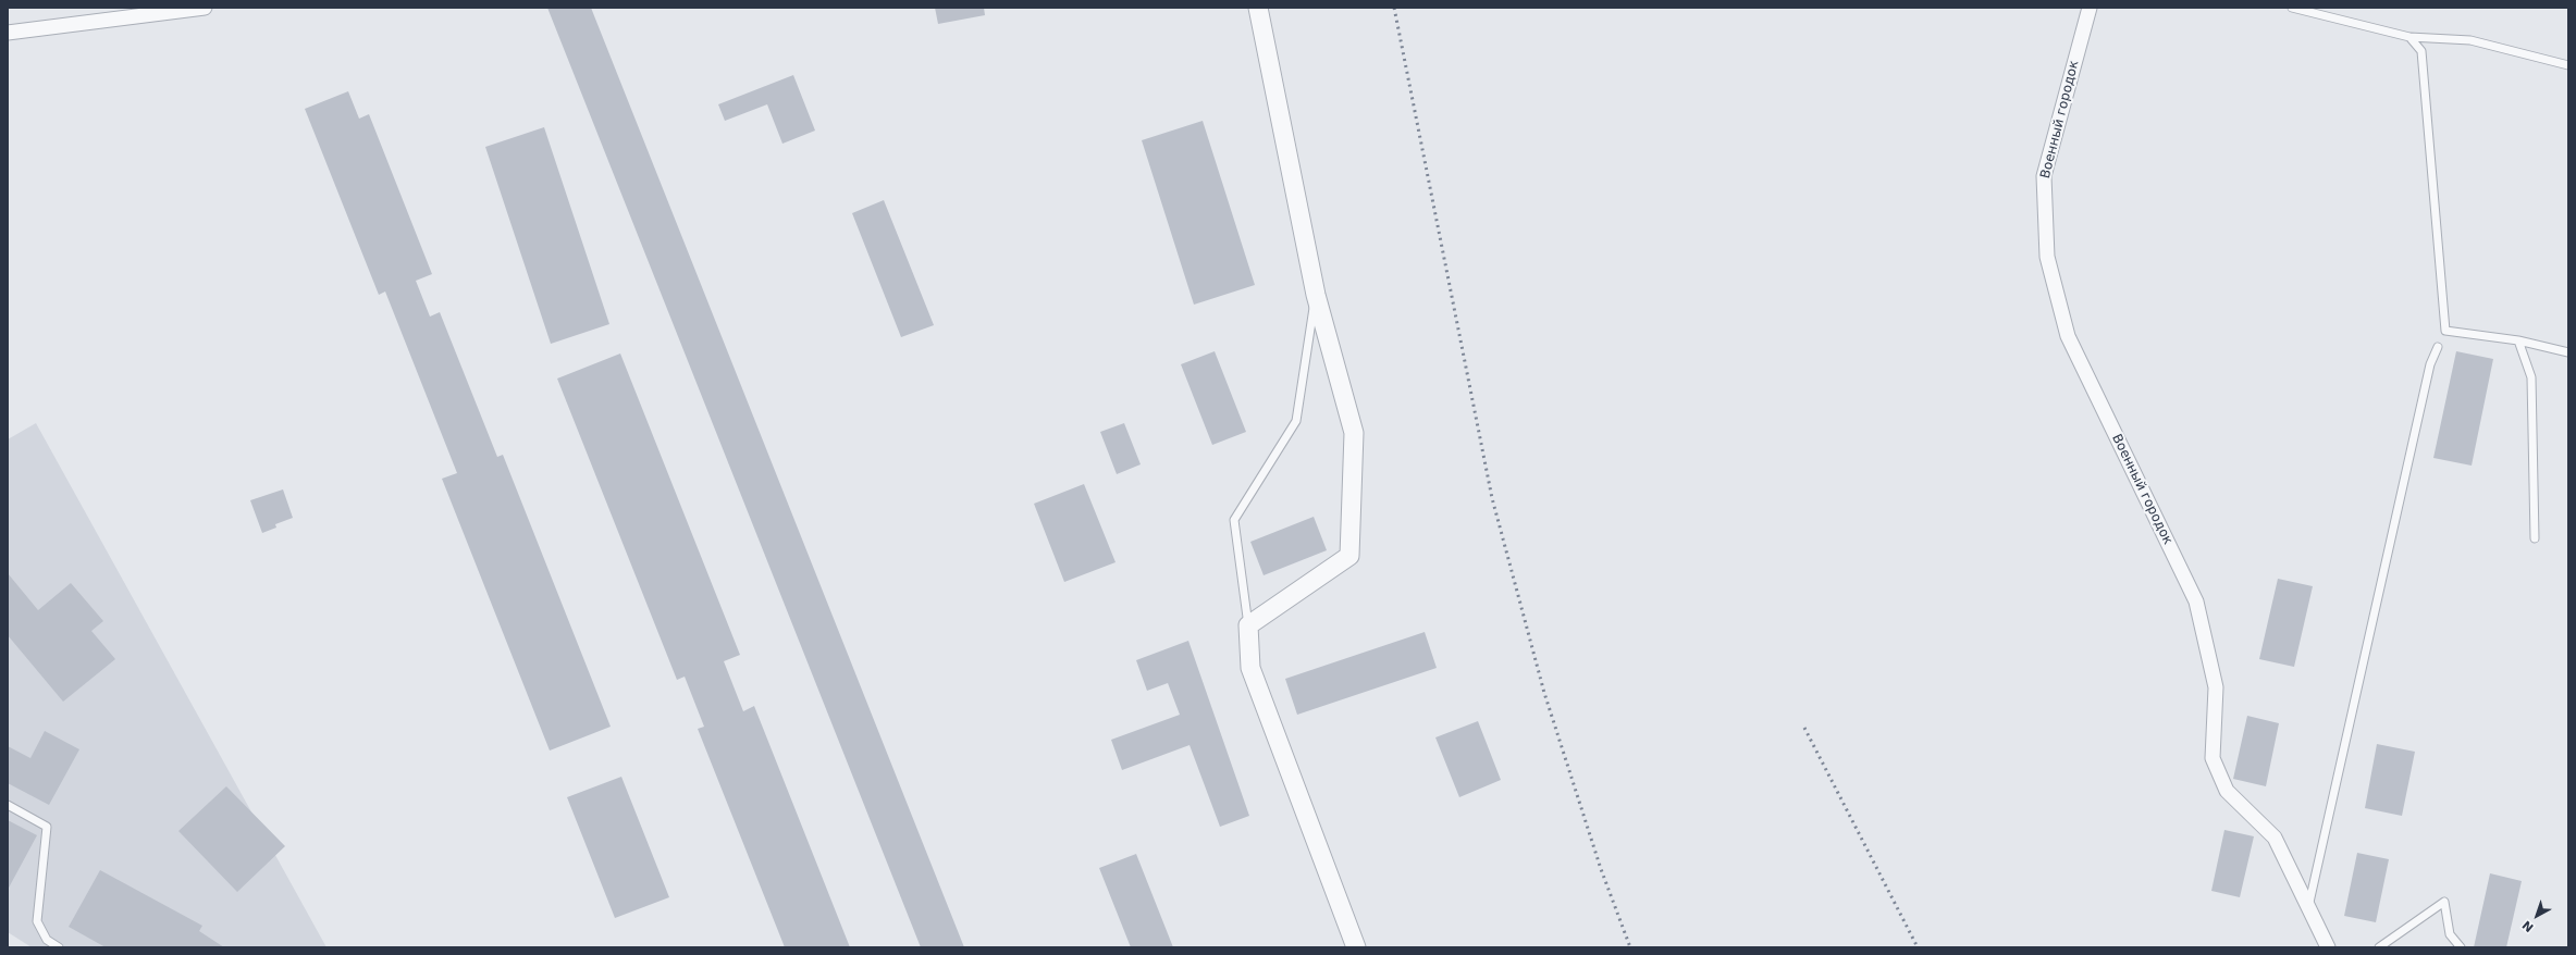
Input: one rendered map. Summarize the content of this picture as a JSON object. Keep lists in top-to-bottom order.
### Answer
{
  "streets": {
    "street": ["Военный городок"]
  },
  "north": "bottom left"
}
